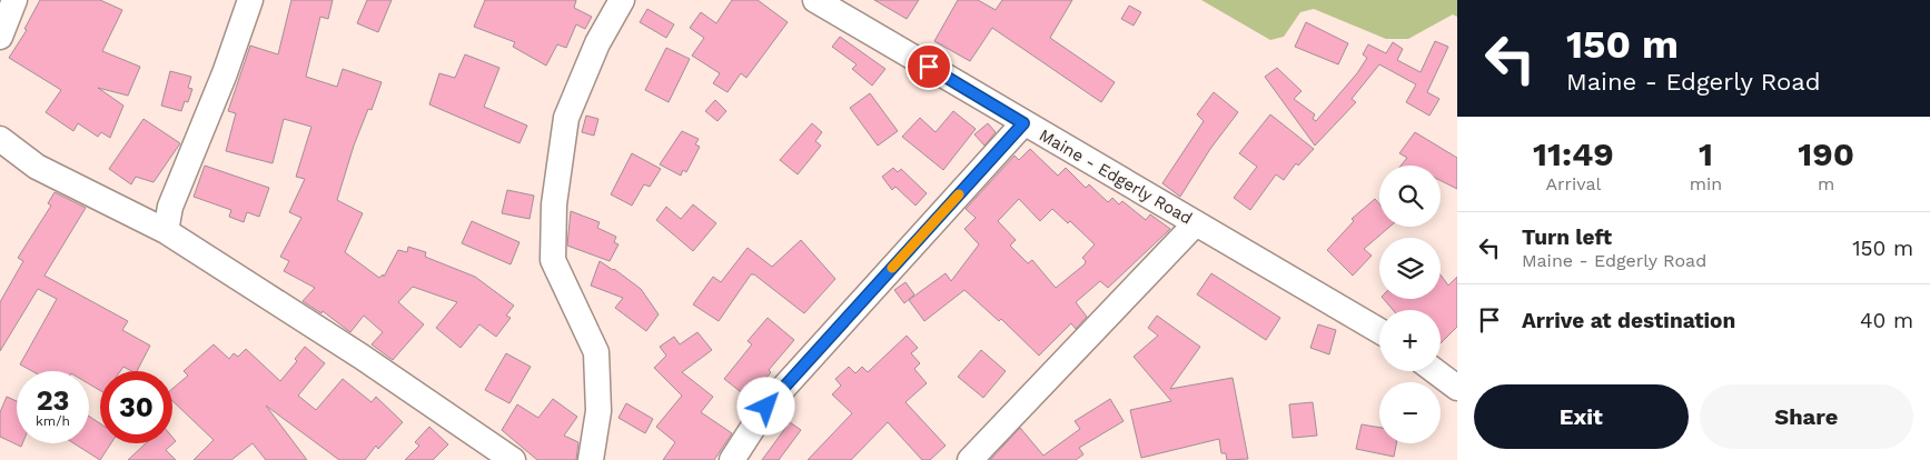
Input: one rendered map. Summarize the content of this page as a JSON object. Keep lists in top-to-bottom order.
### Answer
{
  "streets": {
    "street": ["Maine - Edgerly Road"]
  },
  "page": {
    "turn": ["150 m", "Maine - Edgerly Road"],
    "eta": [
      "11:49",
      "Arrival",
      "1",
      "min",
      "190",
      "m"
    ],
    "map_buttons": ["+", "−"],
    "list": [
      {
        "name": "Turn left",
        "note": "Maine - Edgerly Road",
        "value": "150 m"
      },
      {
        "name": "Arrive at destination",
        "value": "40 m"
      }
    ],
    "speed": "23 km/h",
    "limit": "30",
    "buttons": ["Exit", "Share"]
  }
}
